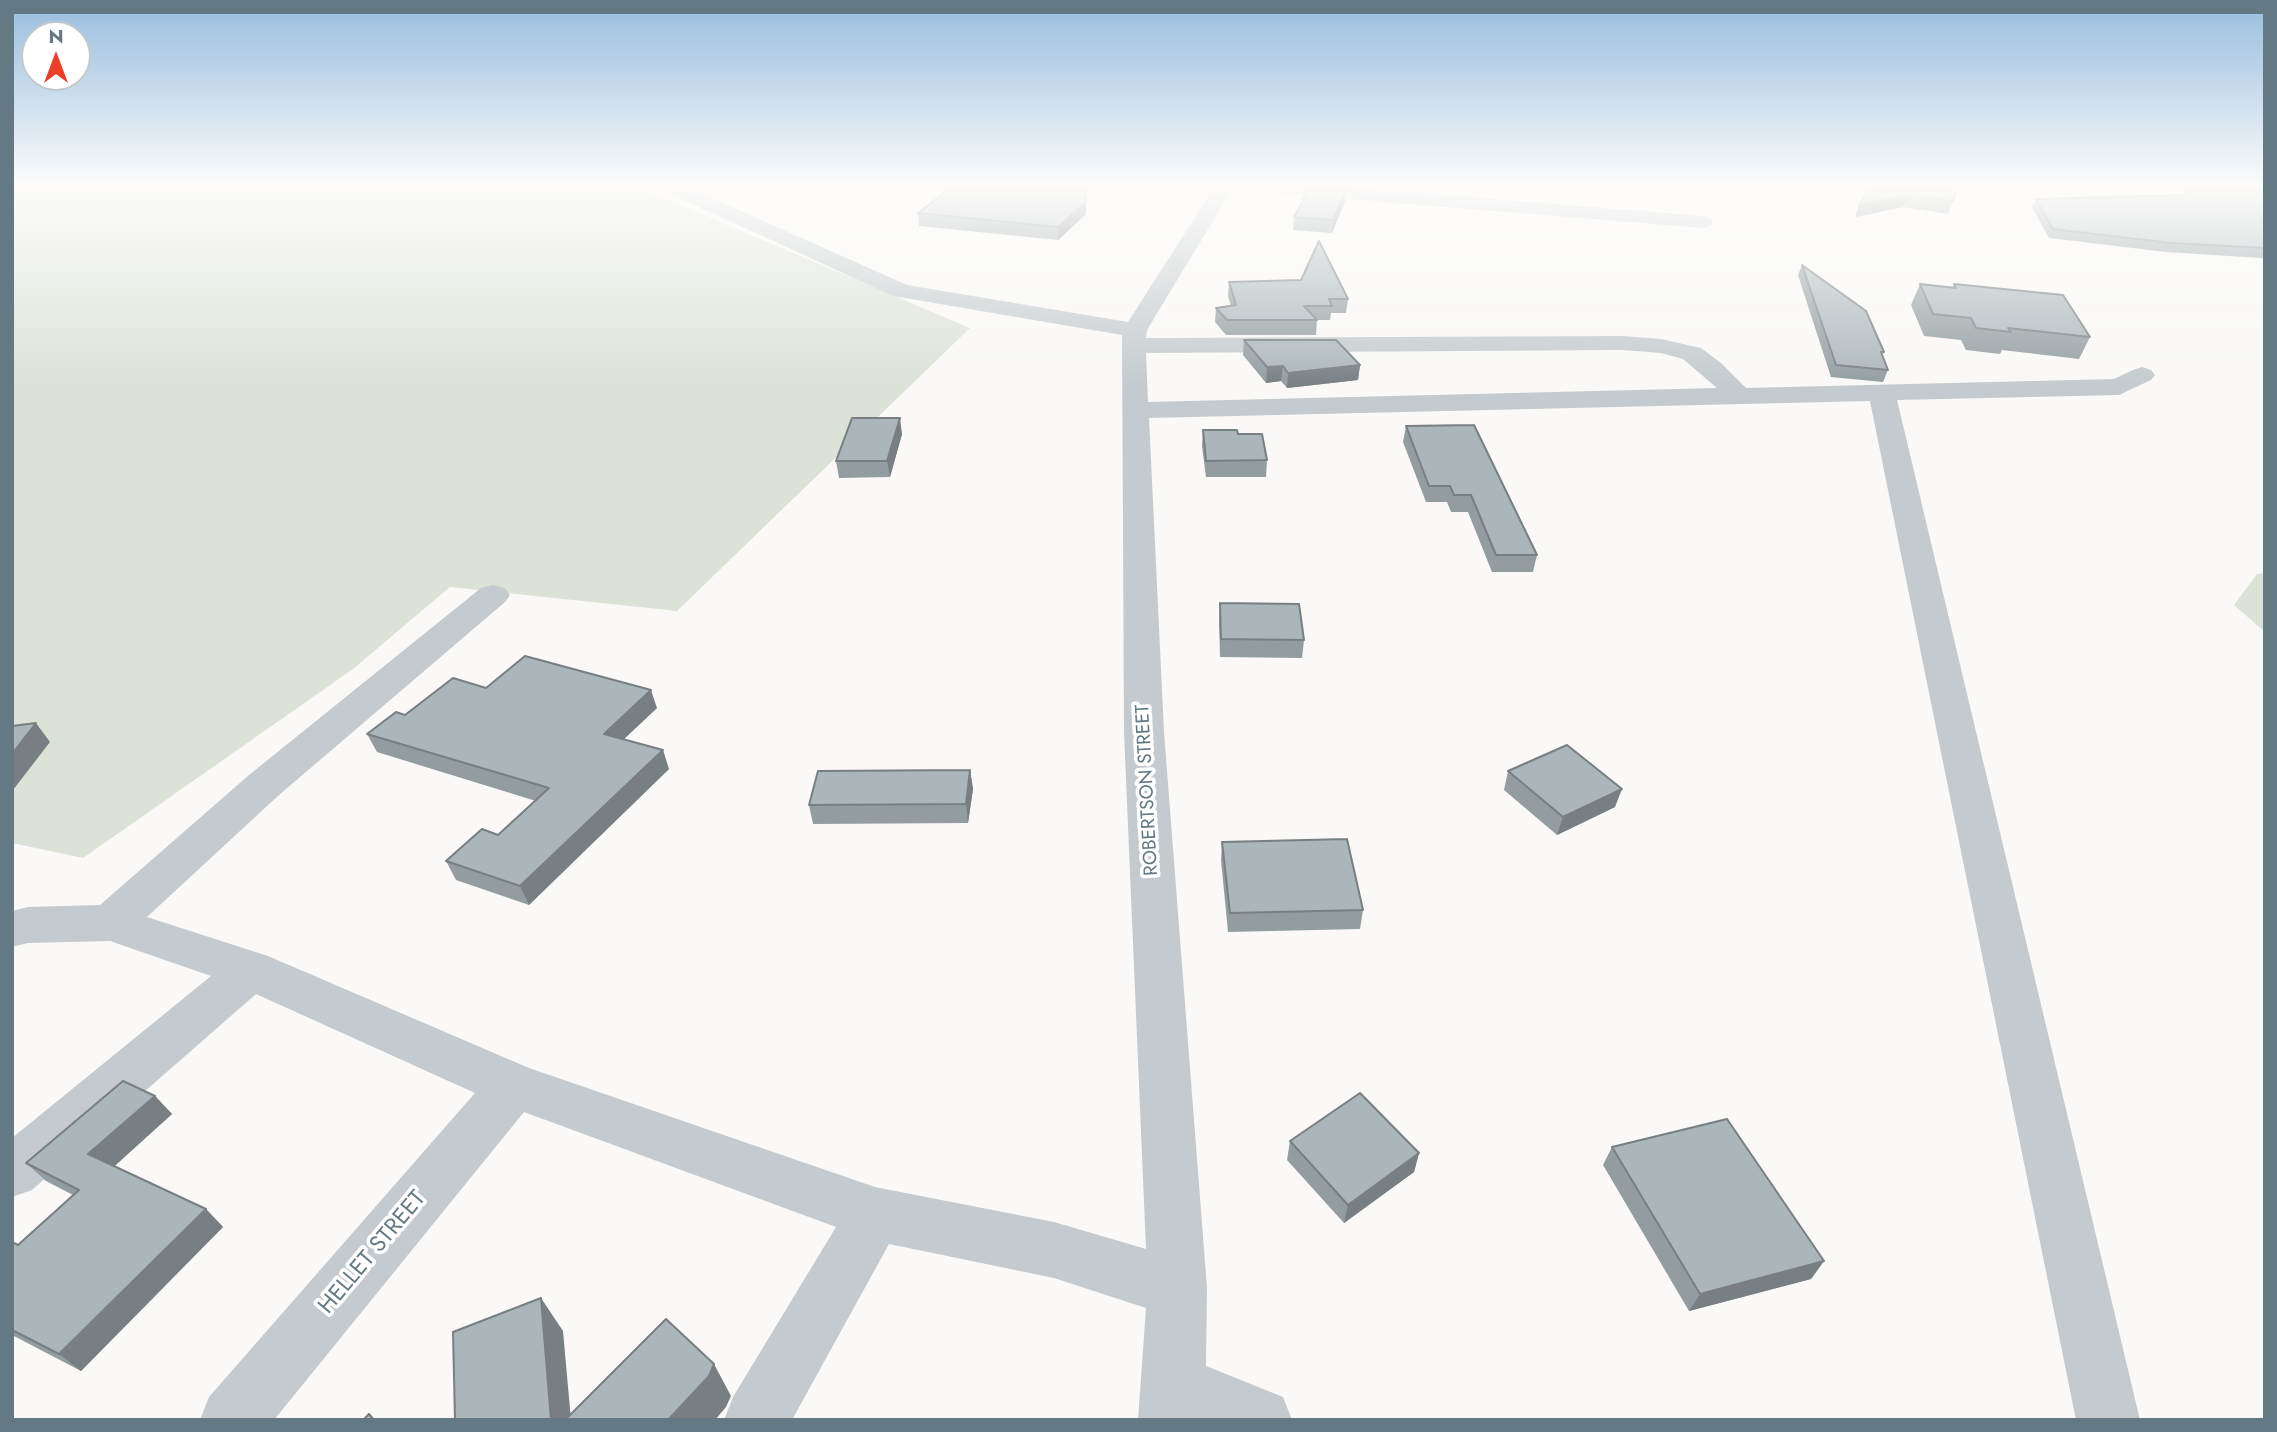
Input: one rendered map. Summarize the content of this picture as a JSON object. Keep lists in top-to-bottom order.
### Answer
{
  "streets": {
    "street": ["ROBERTSON STREET", "HELLET STREET"]
  },
  "north": "top"
}
